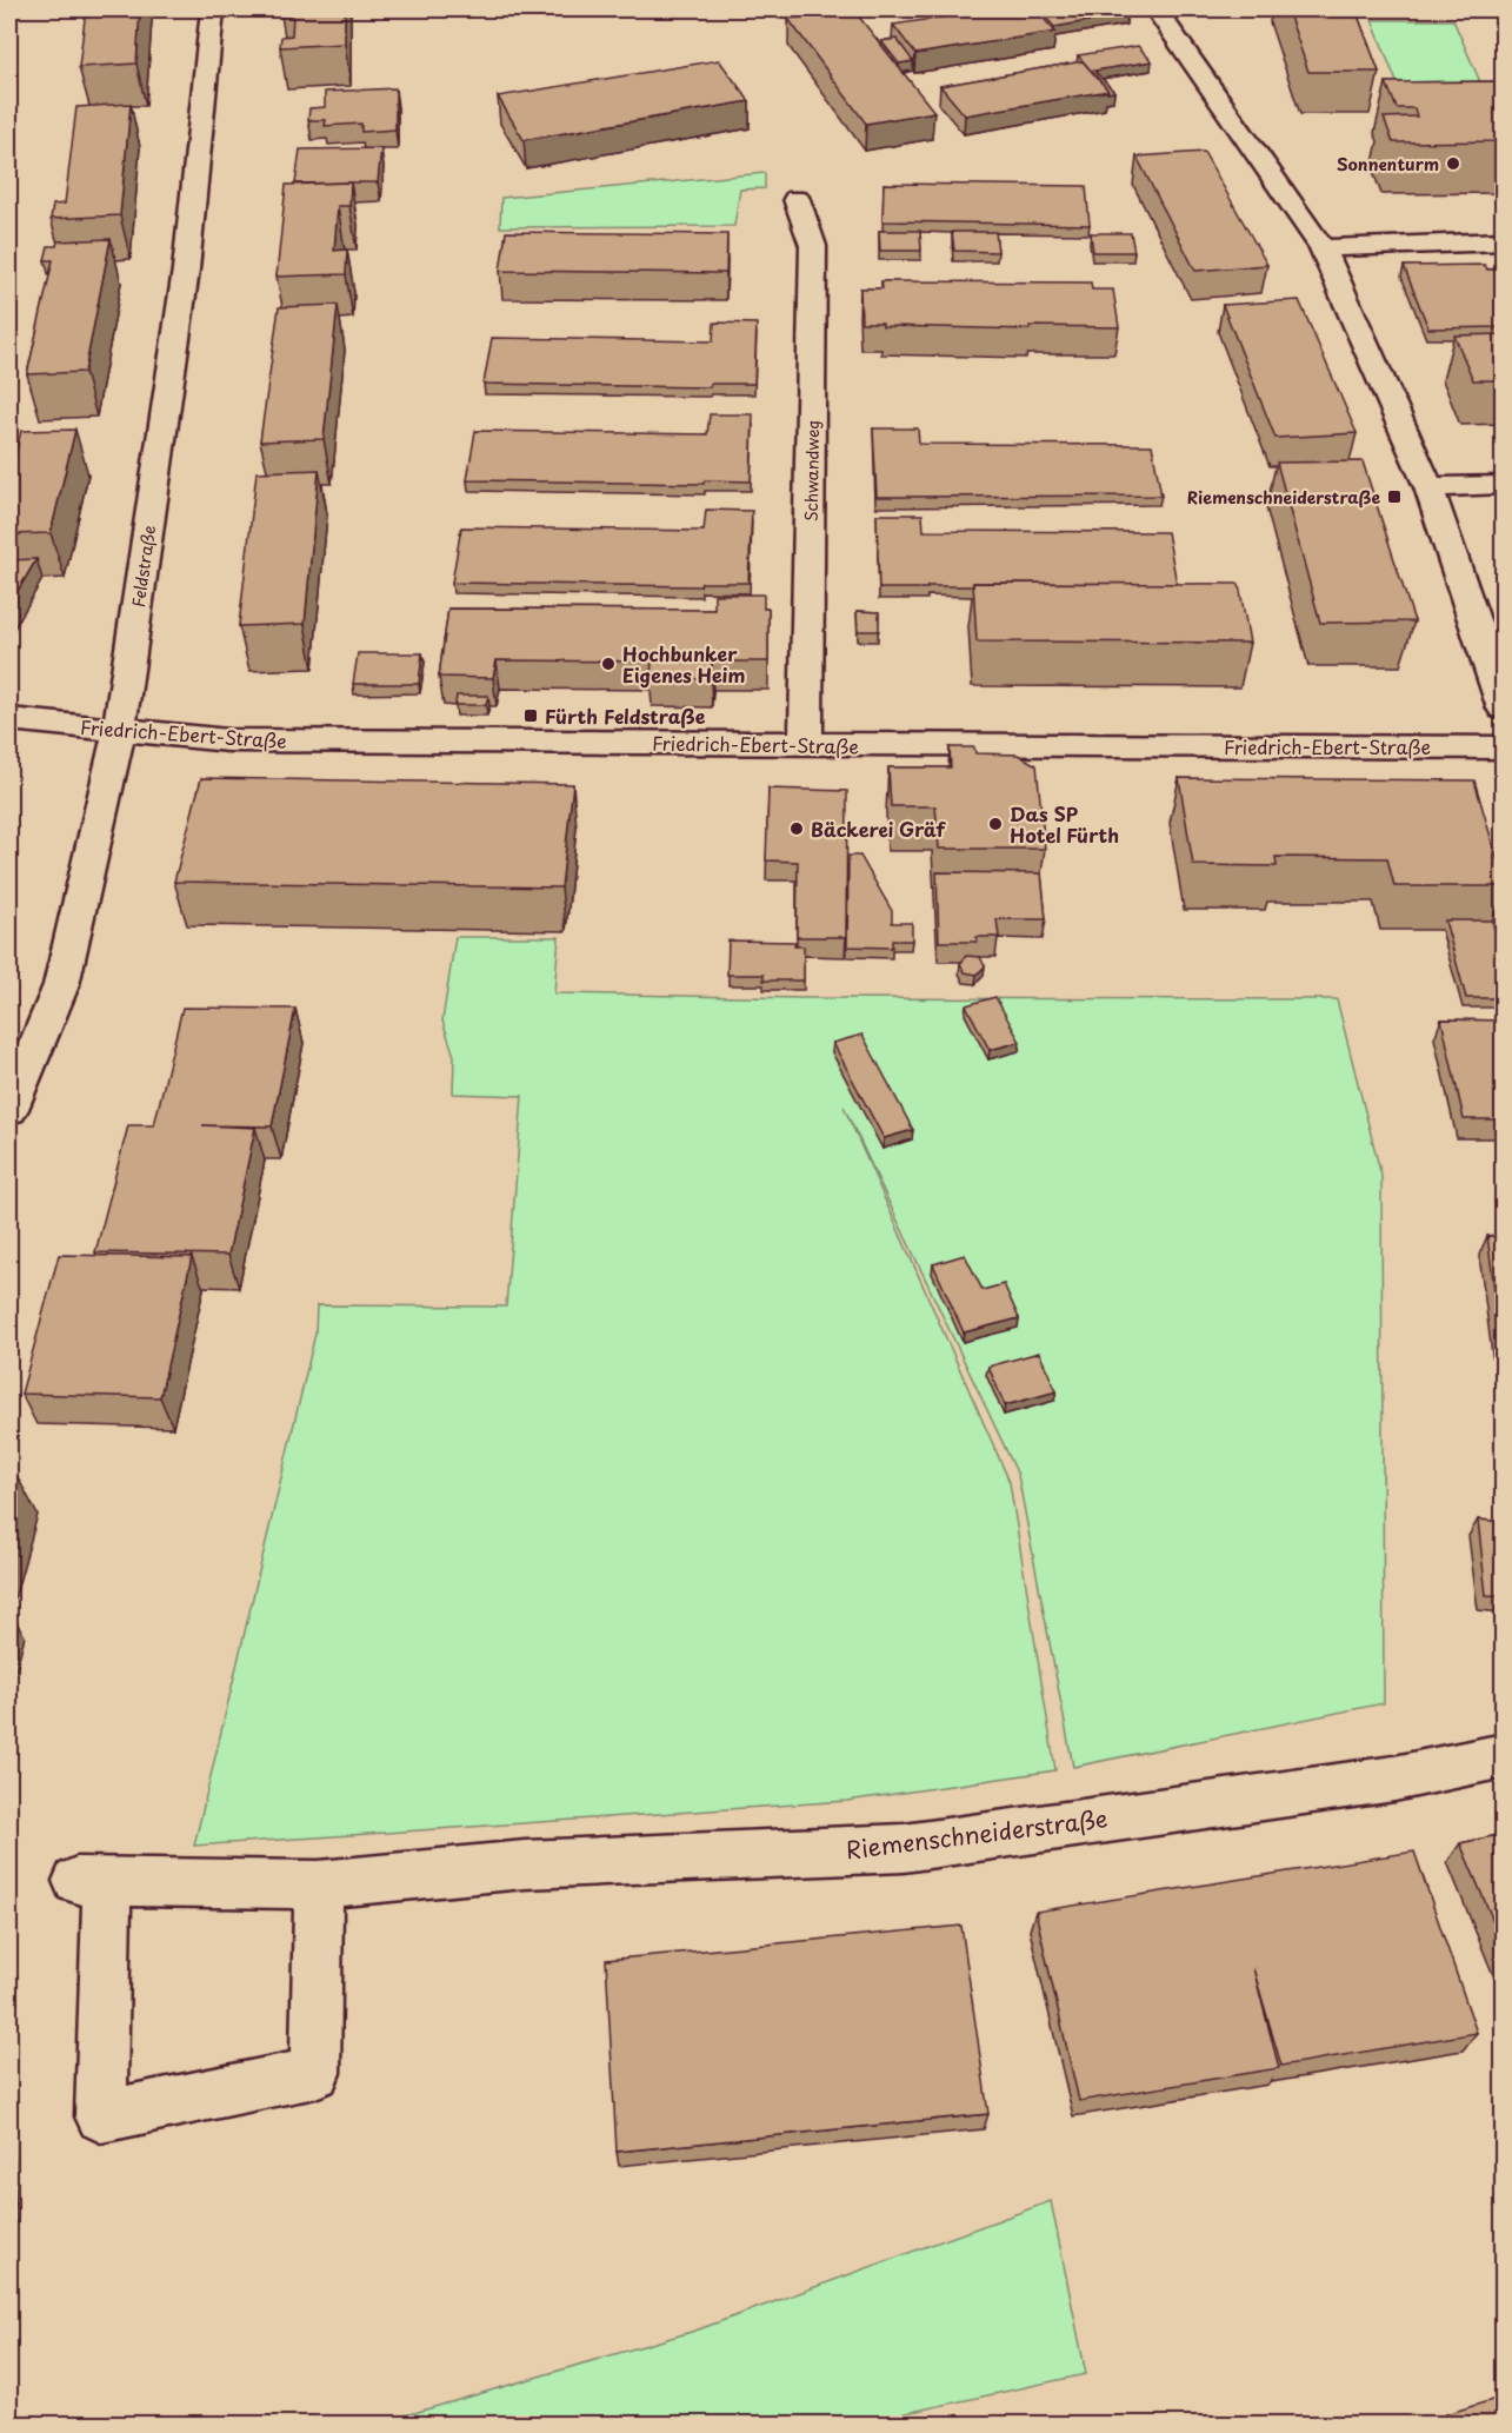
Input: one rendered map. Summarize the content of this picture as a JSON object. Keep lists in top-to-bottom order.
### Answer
{
  "streets": {
    "street": [
      "Schwandweg",
      "Feldstraße",
      "Friedrich-Ebert-Straße",
      "Riemenschneiderstraße"
    ]
  },
  "crossings": [
    ["Schwandweg", "Friedrich-Ebert-Straße"],
    ["Feldstraße", "Friedrich-Ebert-Straße"]
  ],
  "places": {
    "other": [
      "Sonnenturm",
      "Hochbunker Eigenes Heim",
      "Das SP Hotel Fürth",
      "Bäckerei Gräf"
    ],
    "transit": ["Riemenschneiderstraße", "Fürth Feldstraße"]
  }
}
